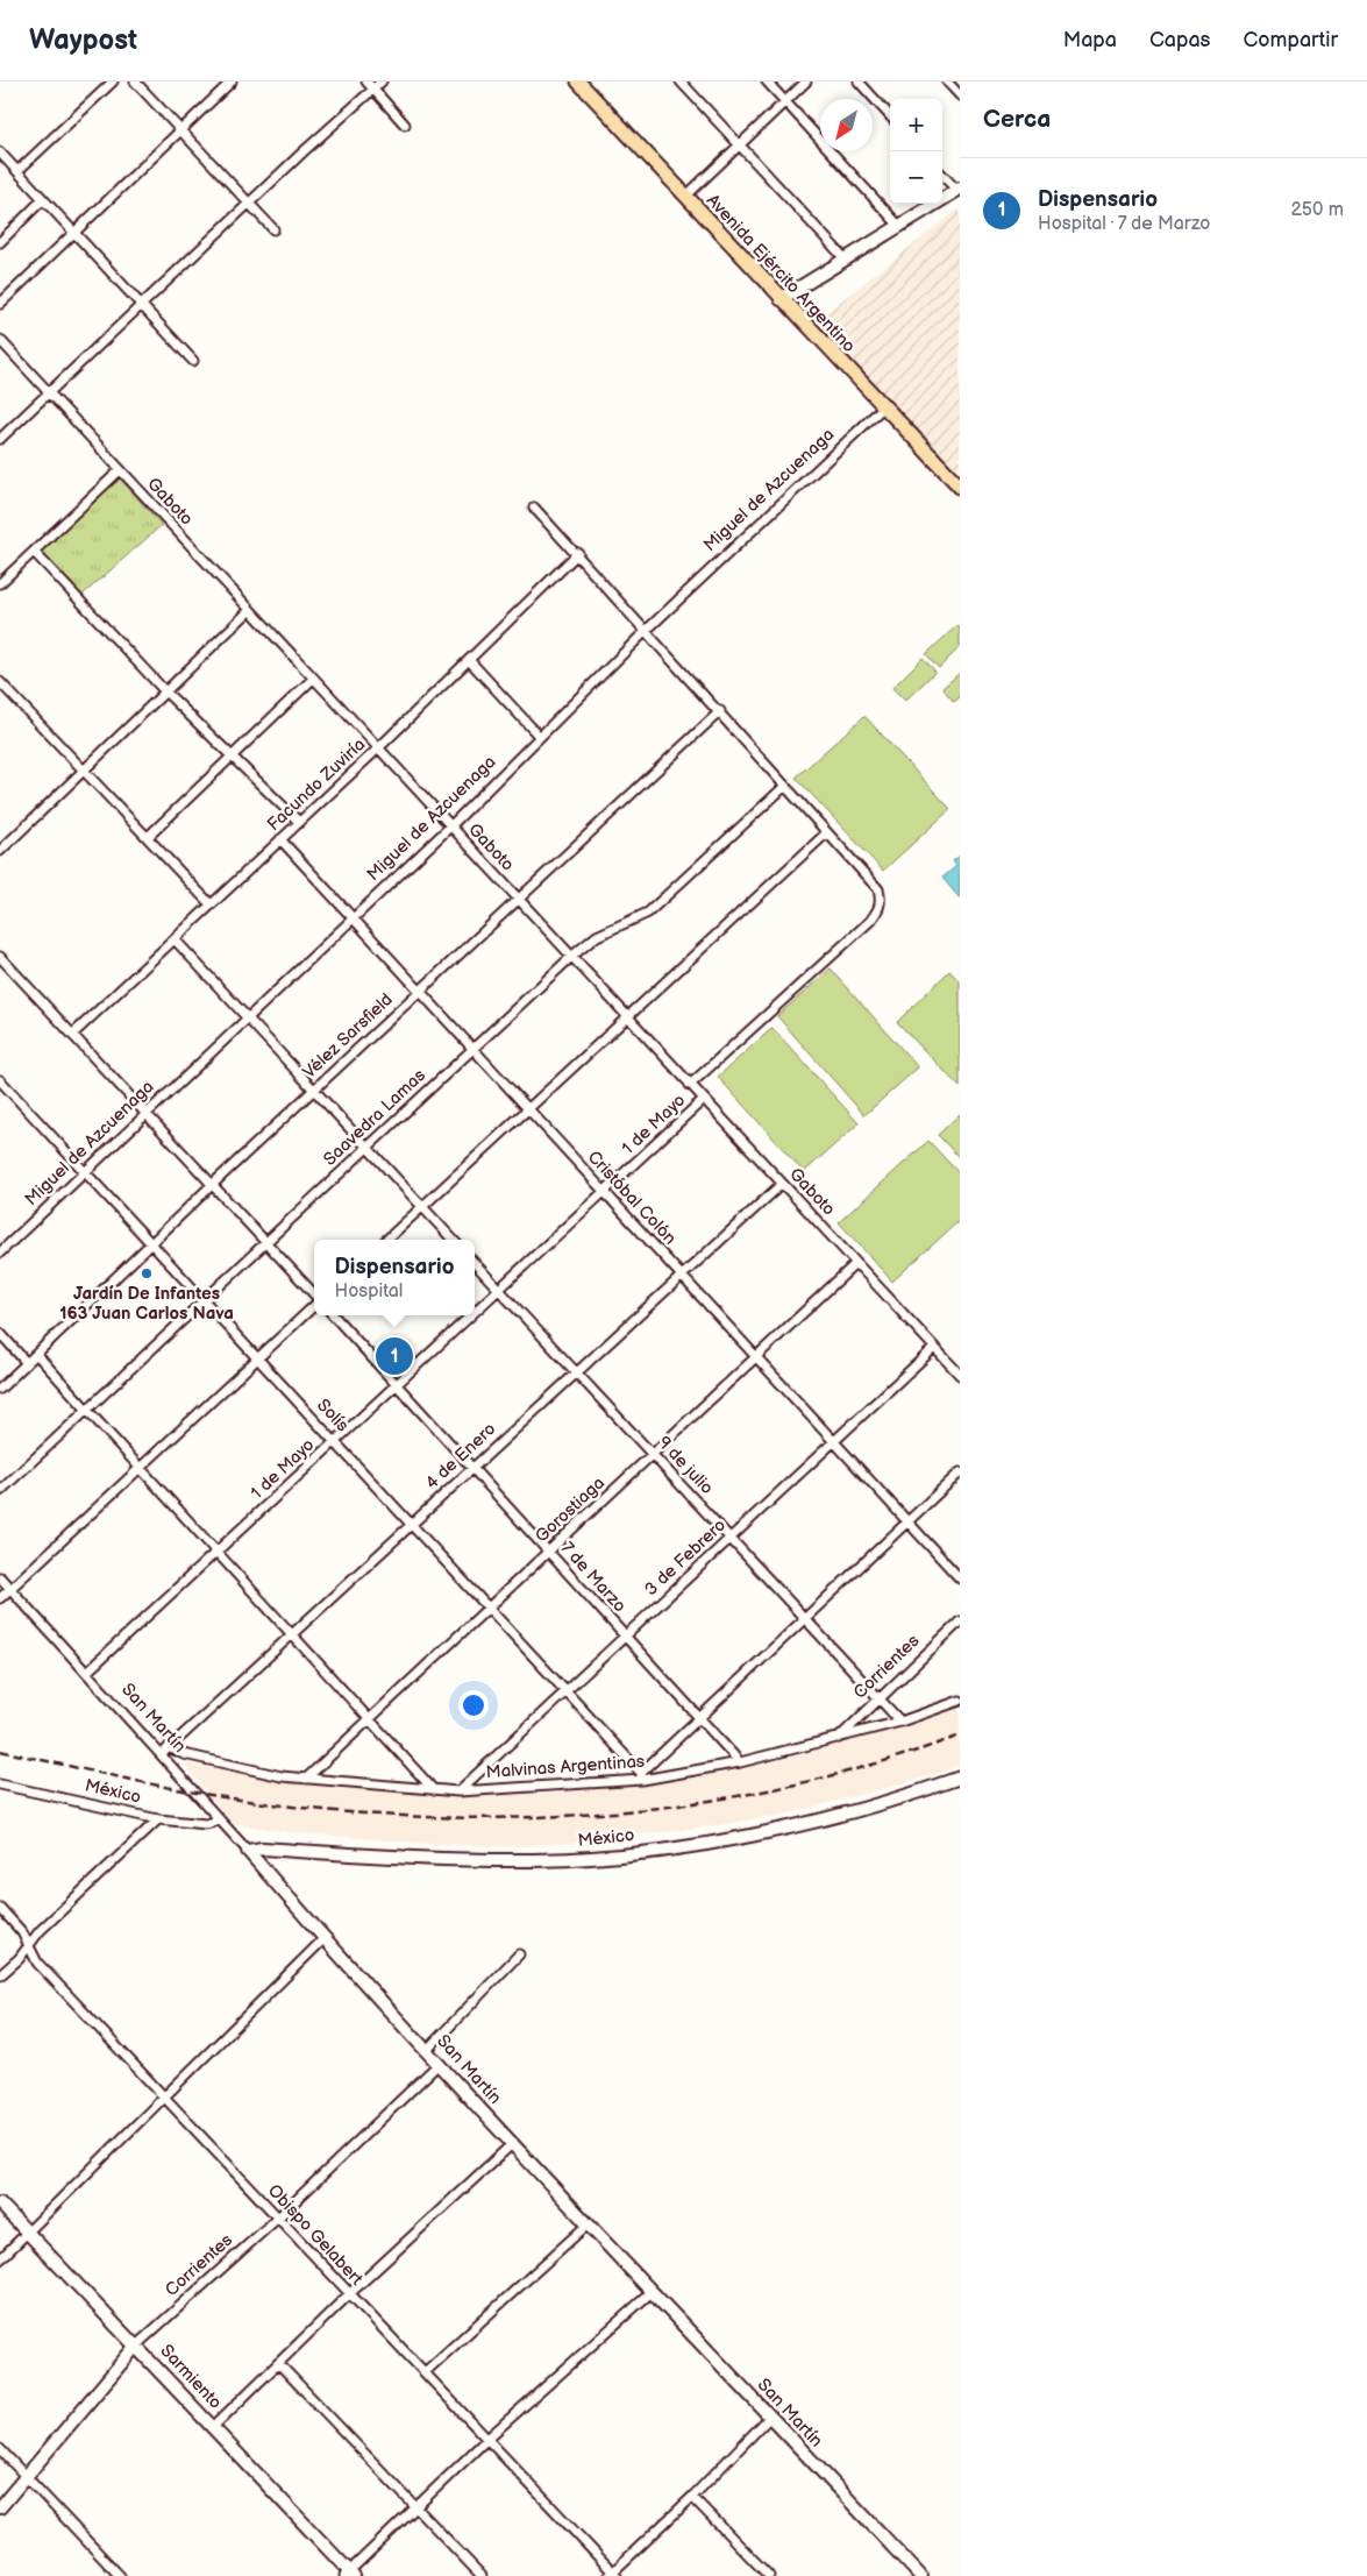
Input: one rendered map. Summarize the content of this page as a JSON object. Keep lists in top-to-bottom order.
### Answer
{
  "streets": {
    "main road": ["Avenida Ejército Argentino"],
    "street": [
      "Miguel de Azcuenaga",
      "Gaboto",
      "Facundo Zuviría",
      "Vélez Sarsfield",
      "Saavedra Lamas",
      "1 de Mayo",
      "Cristóbal Colón",
      "Solís",
      "4 de Enero",
      "9 de julio",
      "Gorostiaga",
      "3 de Febrero",
      "7 de Marzo",
      "Corrientes",
      "San Martín",
      "Malvinas Argentinas",
      "México",
      "Obispo Gelabert",
      "Sarmiento"
    ]
  },
  "crossings": [
    ["Avenida Ejército Argentino", "Miguel de Azcuenaga"],
    ["Miguel de Azcuenaga", "Gaboto"],
    ["Miguel de Azcuenaga", "Cristóbal Colón"],
    ["Miguel de Azcuenaga", "Solís"],
    ["Gaboto", "Facundo Zuviría"],
    ["Gaboto", "Vélez Sarsfield"],
    ["Gaboto", "Saavedra Lamas"],
    ["Gaboto", "1 de Mayo"],
    ["Gaboto", "4 de Enero"],
    ["Gaboto", "Gorostiaga"],
    ["Gaboto", "3 de Febrero"],
    ["Facundo Zuviría", "Cristóbal Colón"],
    ["Vélez Sarsfield", "Cristóbal Colón"],
    ["Vélez Sarsfield", "Solís"],
    ["Saavedra Lamas", "Cristóbal Colón"],
    ["Saavedra Lamas", "Solís"],
    ["1 de Mayo", "Cristóbal Colón"],
    ["1 de Mayo", "Solís"],
    ["1 de Mayo", "9 de julio"],
    ["1 de Mayo", "7 de Marzo"],
    ["1 de Mayo", "San Martín"],
    ["Cristóbal Colón", "4 de Enero"],
    ["Cristóbal Colón", "Gorostiaga"],
    ["Cristóbal Colón", "3 de Febrero"],
    ["Solís", "4 de Enero"],
    ["Solís", "Gorostiaga"],
    ["Solís", "3 de Febrero"],
    ["Solís", "Malvinas Argentinas"],
    ["4 de Enero", "9 de julio"],
    ["4 de Enero", "7 de Marzo"],
    ["4 de Enero", "San Martín"],
    ["4 de Enero", "Malvinas Argentinas"],
    ["9 de julio", "Gorostiaga"],
    ["9 de julio", "3 de Febrero"],
    ["9 de julio", "Corrientes"],
    ["9 de julio", "Malvinas Argentinas"],
    ["Gorostiaga", "7 de Marzo"],
    ["Gorostiaga", "Malvinas Argentinas"],
    ["3 de Febrero", "7 de Marzo"],
    ["3 de Febrero", "Malvinas Argentinas"],
    ["7 de Marzo", "Malvinas Argentinas"],
    ["Corrientes", "San Martín"],
    ["Corrientes", "Malvinas Argentinas"],
    ["Corrientes", "Obispo Gelabert"],
    ["Corrientes", "Sarmiento"],
    ["San Martín", "México"]
  ],
  "places": ["Jardín De Infantes 163 Juan Carlos Nava"],
  "north": "bottom left",
  "page": {
    "header": "Waypost",
    "nav": ["Mapa", "Capas", "Compartir"],
    "heading": "Cerca",
    "map_buttons": ["+", "−"],
    "list": [
      {
        "mark": "1",
        "name": "Dispensario",
        "note": "Hospital · 7 de Marzo",
        "value": "250 m"
      }
    ],
    "popup": ["Dispensario", "Hospital"],
    "pins": "1"
  }
}
